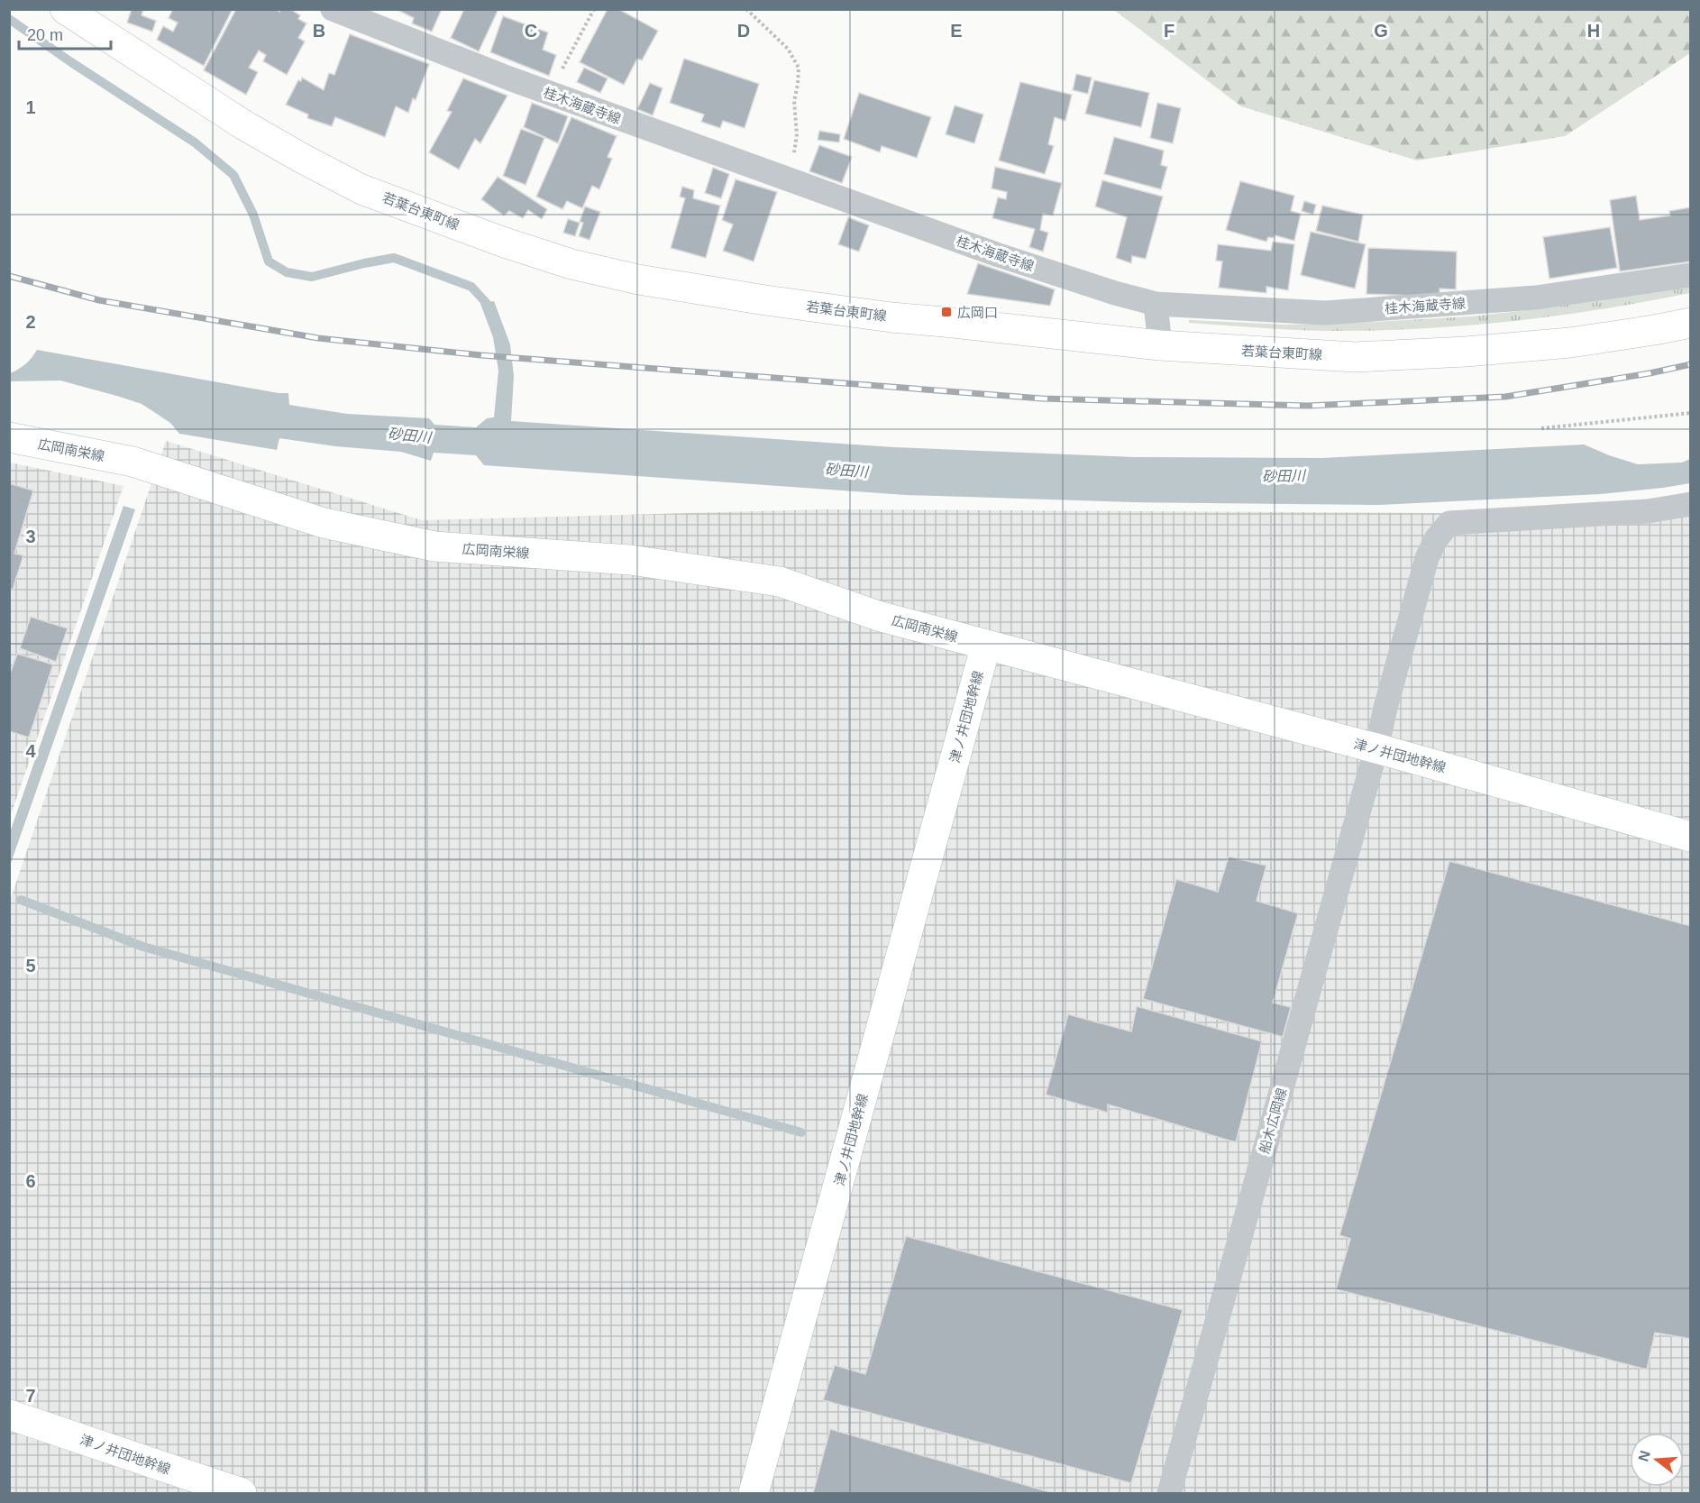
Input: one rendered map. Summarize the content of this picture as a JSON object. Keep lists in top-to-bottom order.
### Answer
{
  "streets": {
    "street": [
      "桂木海蔵寺線",
      "若葉台東町線",
      "広岡南栄線",
      "津ノ井団地幹線",
      "船木広岡線"
    ]
  },
  "crossings": [
    ["広岡南栄線", "津ノ井団地幹線"],
    ["津ノ井団地幹線", "船木広岡線"]
  ],
  "water": ["砂田川"],
  "places": {
    "transit": ["広岡口"]
  },
  "scale_bar": "20 m",
  "north": "left",
  "grid": {
    "columns": [
      "B",
      "C",
      "D",
      "E",
      "F",
      "G",
      "H"
    ],
    "rows": [
      "1",
      "2",
      "3",
      "4",
      "5",
      "6",
      "7"
    ]
  }
}
